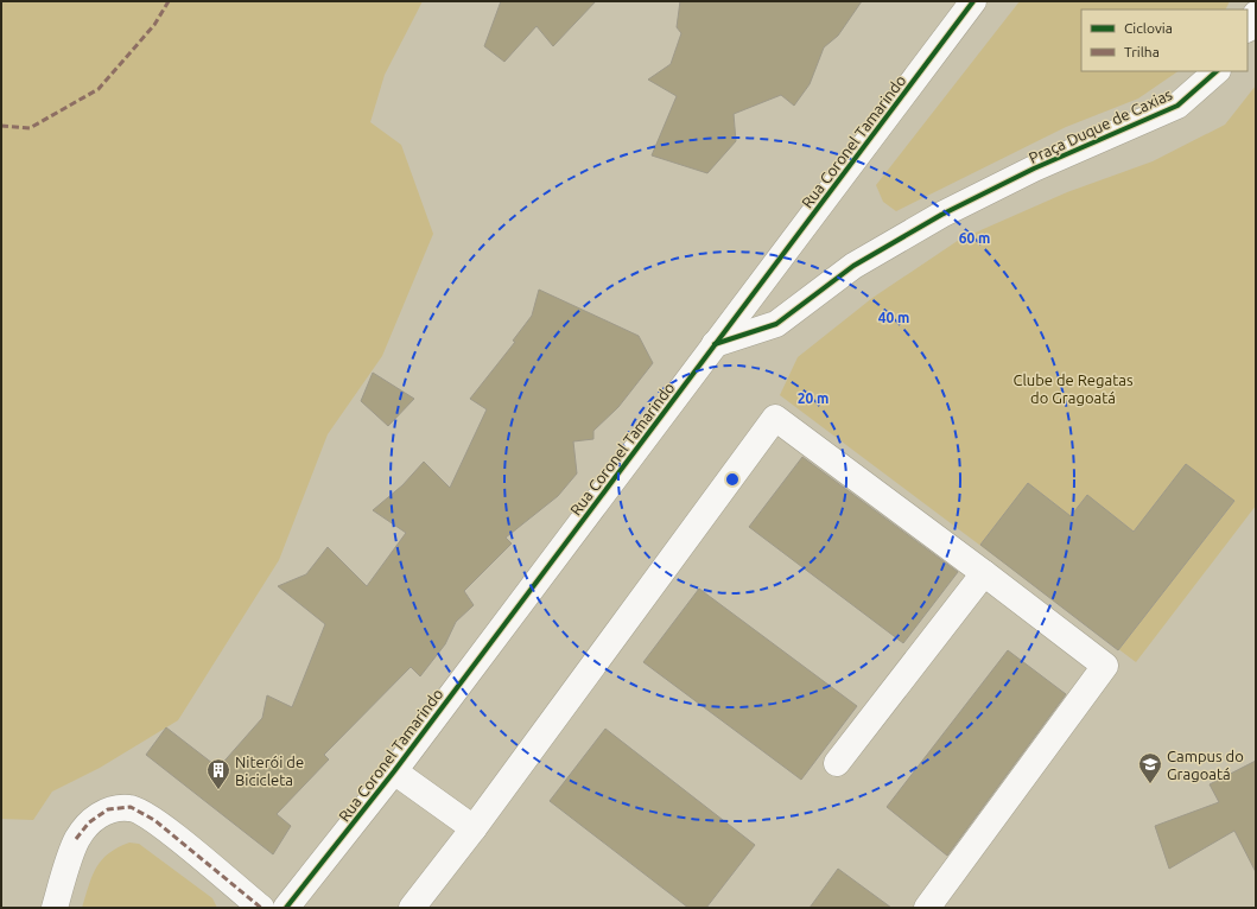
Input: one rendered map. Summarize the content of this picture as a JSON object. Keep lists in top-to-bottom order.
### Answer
{
  "streets": {
    "main road": ["Praça Duque de Caxias", "Rua Coronel Tamarindo"]
  },
  "crossings": [
    ["Praça Duque de Caxias", "Rua Coronel Tamarindo"]
  ],
  "parks": ["Clube de Regatas do Gragoatá"],
  "places": {
    "school or university": ["Campus do Gragoatá"],
    "building": ["Niterói de Bicicleta"]
  },
  "legend": ["Ciclovia", "Trilha"],
  "rings": ["60 m", "40 m", "20 m"]
}
